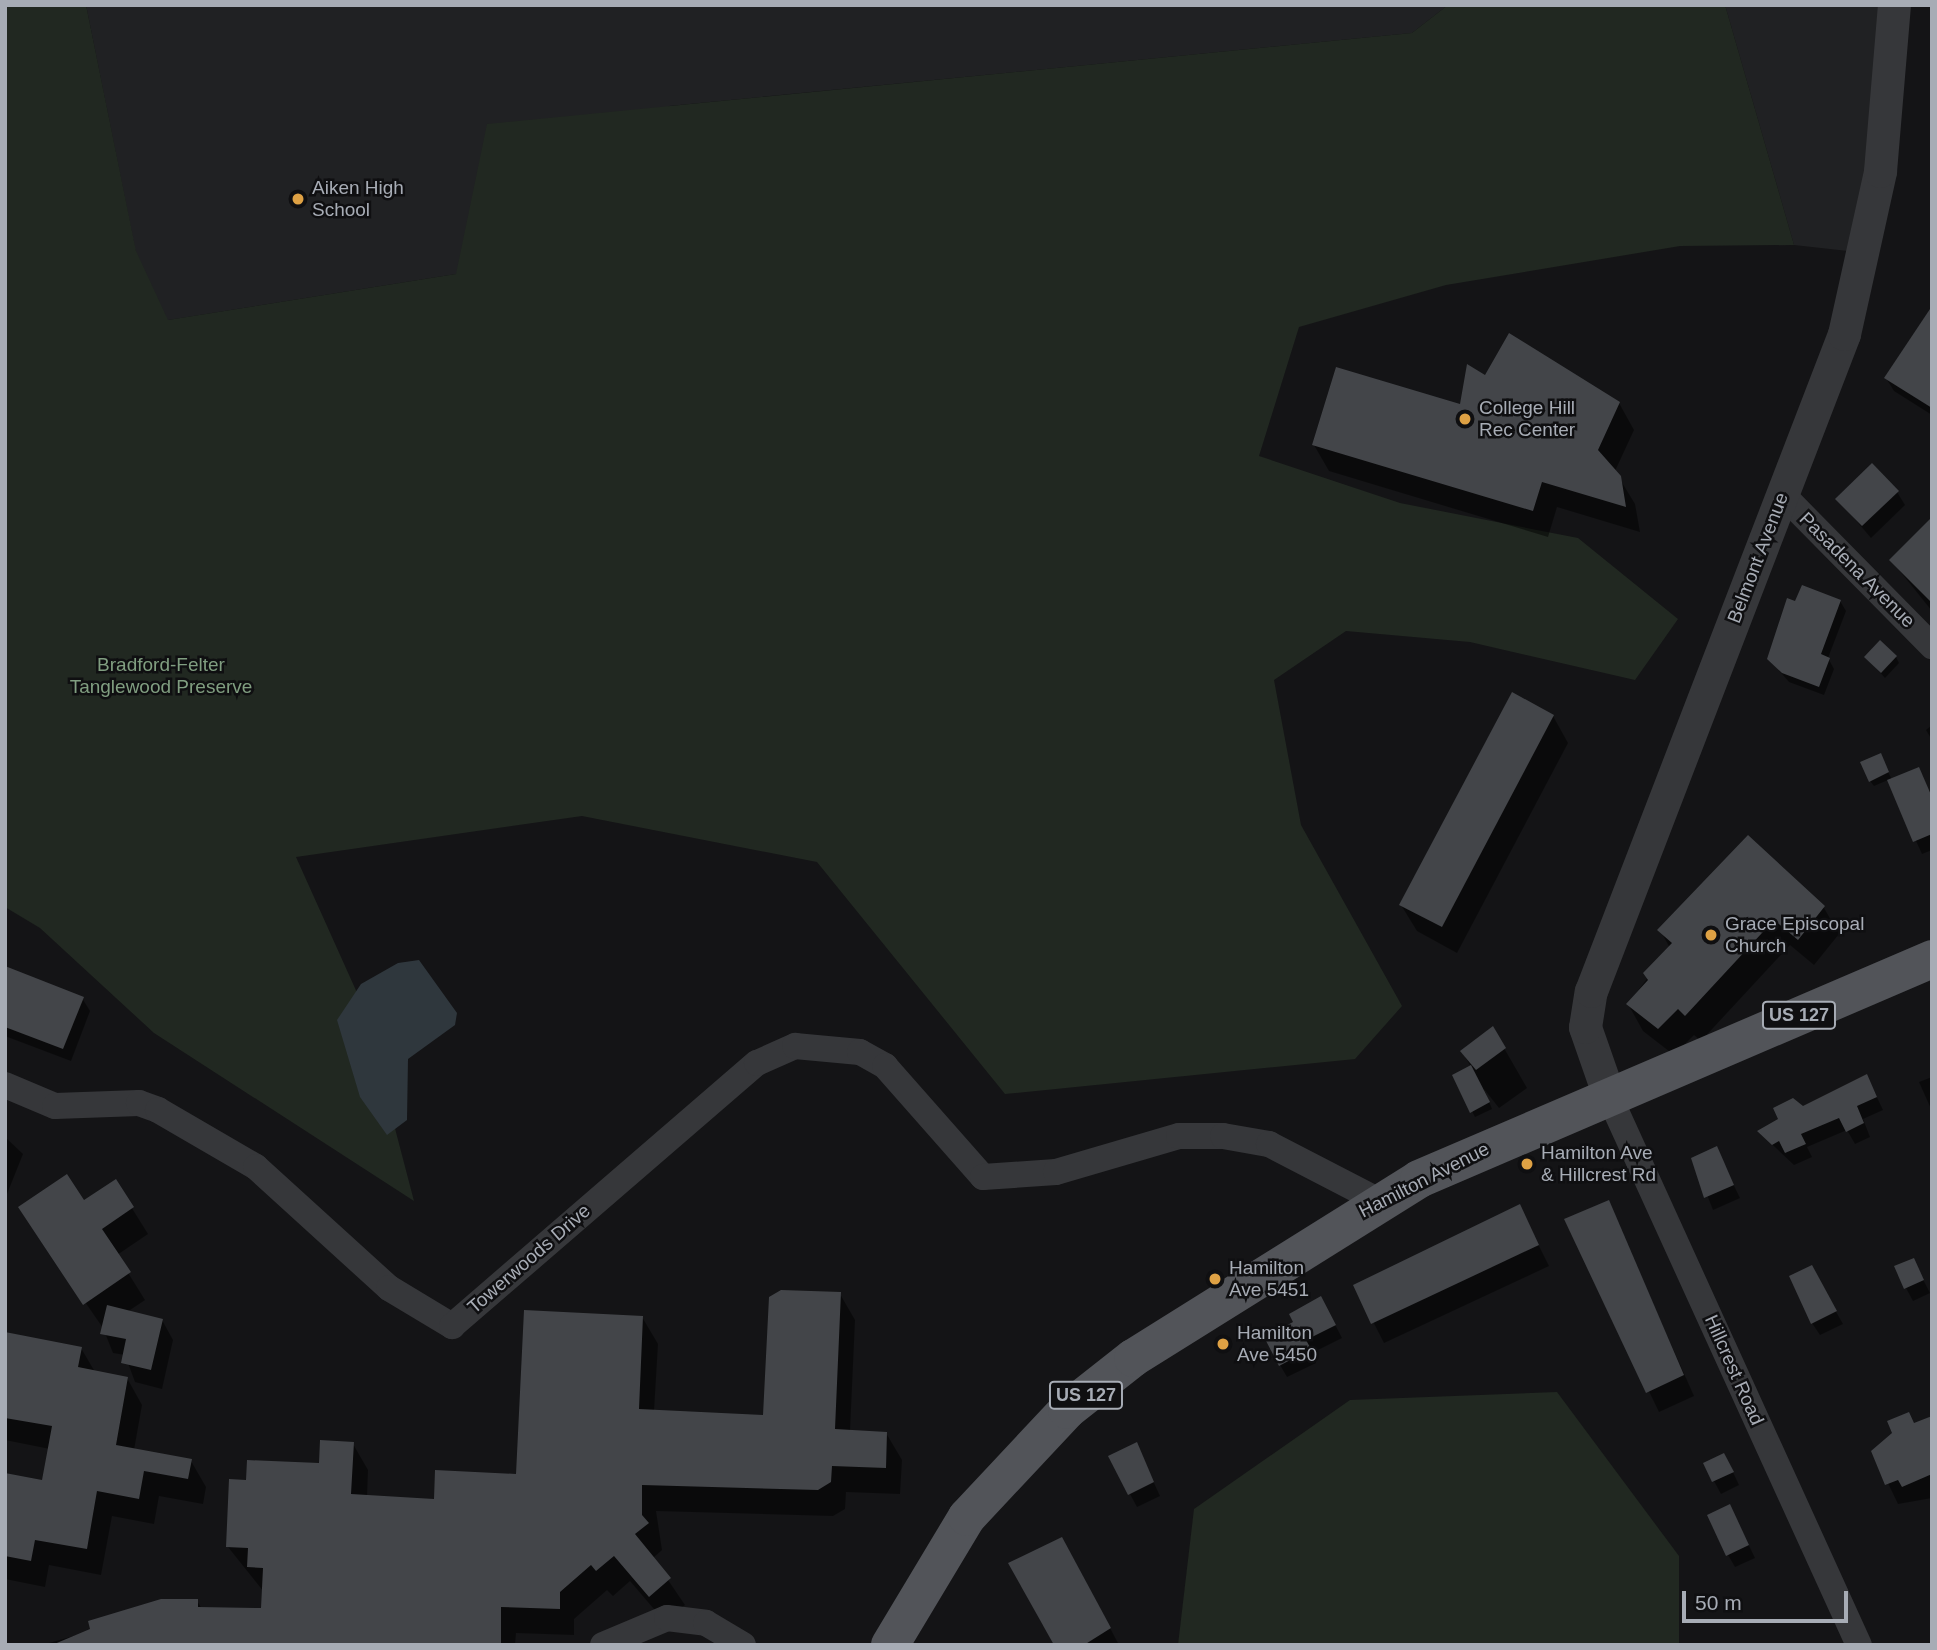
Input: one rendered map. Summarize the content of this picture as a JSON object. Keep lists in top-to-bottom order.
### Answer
{
  "streets": {
    "main road": ["US 127", "Hamilton Avenue"],
    "street": [
      "Belmont Avenue",
      "Pasadena Avenue",
      "Towerwoods Drive",
      "Hillcrest Road"
    ]
  },
  "crossings": [
    ["Belmont Avenue", "Pasadena Avenue"],
    ["Belmont Avenue", "Hamilton Avenue"],
    ["Belmont Avenue", "Hillcrest Road"],
    ["Hamilton Avenue", "Towerwoods Drive"],
    ["Hamilton Avenue", "Hillcrest Road"]
  ],
  "parks": ["Bradford-Felter Tanglewood Preserve"],
  "places": [
    "Aiken High School",
    "College Hill Rec Center",
    "Grace Episcopal Church",
    "Hamilton Ave & Hillcrest Rd",
    "Hamilton Ave 5451",
    "Hamilton Ave 5450"
  ],
  "scale_bar": "50 m"
}
